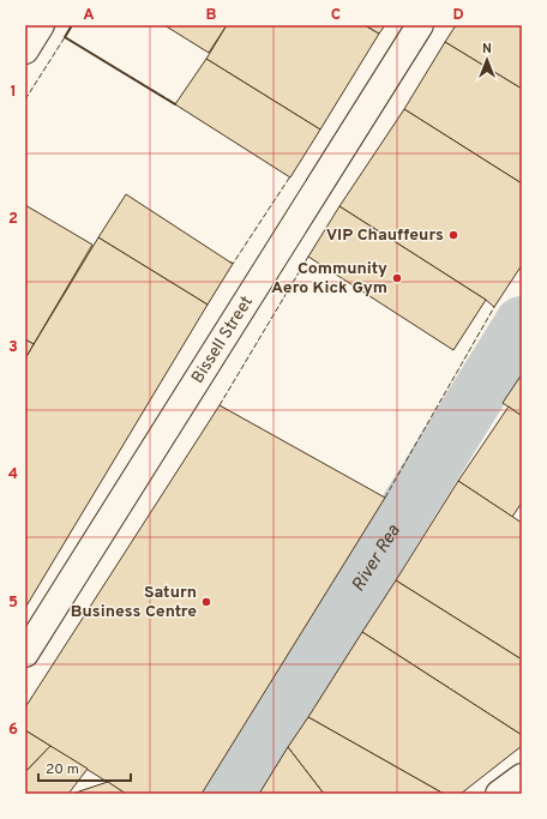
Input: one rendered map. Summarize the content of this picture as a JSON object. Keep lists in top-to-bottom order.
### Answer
{
  "streets": {
    "street": ["Bissell Street"]
  },
  "water": ["River Rea"],
  "places": ["VIP Chauffeurs", "Community Aero Kick Gym", "Saturn Business Centre"],
  "scale_bar": "20 m",
  "north": "top",
  "grid": {
    "columns": [
      "A",
      "B",
      "C",
      "D"
    ],
    "rows": [
      "1",
      "2",
      "3",
      "4",
      "5",
      "6"
    ]
  }
}
